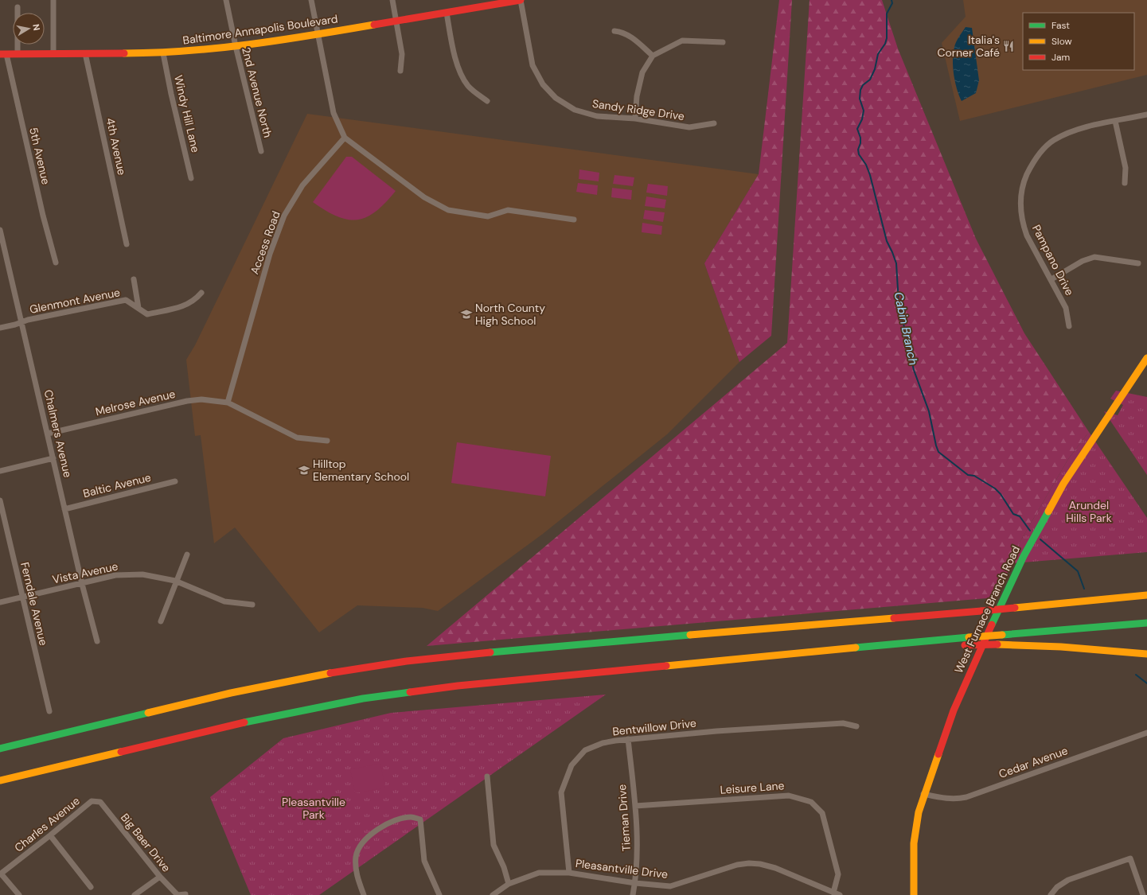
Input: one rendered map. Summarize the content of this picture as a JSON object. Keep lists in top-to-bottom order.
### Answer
{
  "streets": {
    "main road": ["Baltimore Annapolis Boulevard", "West Furnace Branch Road"],
    "street": [
      "2nd Avenue North",
      "Sandy Ridge Drive",
      "Windy Hill Lane",
      "4th Avenue",
      "5th Avenue",
      "Access Road",
      "Pampano Drive",
      "Glenmont Avenue",
      "Melrose Avenue",
      "Chalmers Avenue",
      "Baltic Avenue",
      "Vista Avenue",
      "Ferndale Avenue",
      "Bentwillow Drive",
      "Cedar Avenue",
      "Leisure Lane",
      "Tieman Drive",
      "Charles Avenue",
      "Big Baer Drive",
      "Pleasantville Drive"
    ]
  },
  "crossings": [
    ["Baltimore Annapolis Boulevard", "2nd Avenue North"],
    ["Baltimore Annapolis Boulevard", "Sandy Ridge Drive"],
    ["Baltimore Annapolis Boulevard", "Windy Hill Lane"],
    ["Baltimore Annapolis Boulevard", "4th Avenue"],
    ["Baltimore Annapolis Boulevard", "5th Avenue"],
    ["Access Road", "Melrose Avenue"],
    ["Glenmont Avenue", "Chalmers Avenue"],
    ["Melrose Avenue", "Chalmers Avenue"],
    ["Chalmers Avenue", "Baltic Avenue"],
    ["Chalmers Avenue", "Vista Avenue"],
    ["Vista Avenue", "Ferndale Avenue"],
    ["West Furnace Branch Road", "Cedar Avenue"],
    ["Bentwillow Drive", "Tieman Drive"],
    ["Bentwillow Drive", "Pleasantville Drive"],
    ["Leisure Lane", "Tieman Drive"],
    ["Leisure Lane", "Pleasantville Drive"],
    ["Tieman Drive", "Pleasantville Drive"],
    ["Charles Avenue", "Big Baer Drive"]
  ],
  "water": ["Cabin Branch"],
  "parks": ["Arundel Hills Park", "Pleasantville Park"],
  "places": {
    "restaurant": ["Italia's Corner Café"],
    "school or university": ["North County High School", "Hilltop Elementary School"]
  },
  "legend": ["Fast", "Slow", "Jam"],
  "north": "right"
}
